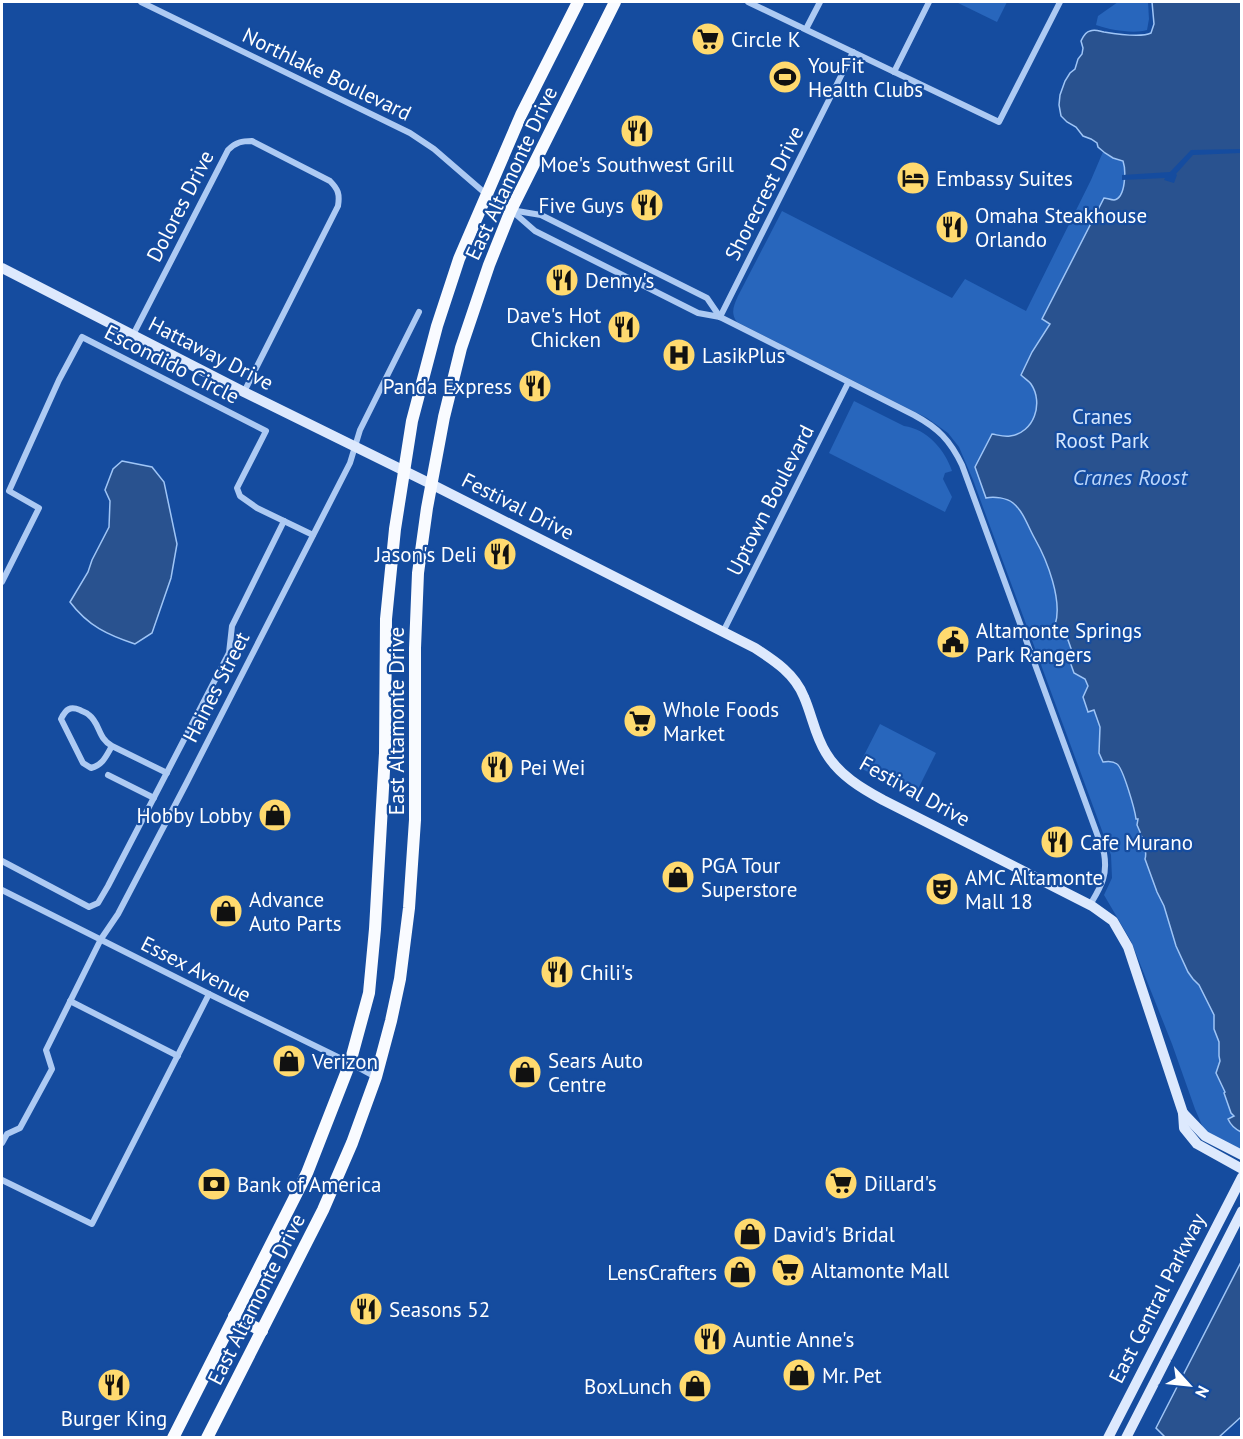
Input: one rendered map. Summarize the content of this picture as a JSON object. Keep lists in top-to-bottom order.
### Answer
{
  "streets": {
    "main road": ["East Altamonte Drive"],
    "street": [
      "Northlake Boulevard",
      "Shorecrest Drive",
      "Dolores Drive",
      "Hattaway Drive",
      "Escondido Circle",
      "Uptown Boulevard",
      "Festival Drive",
      "Haines Street",
      "Essex Avenue",
      "East Central Parkway"
    ]
  },
  "crossings": [
    ["Northlake Boulevard", "East Altamonte Drive"],
    ["Northlake Boulevard", "Shorecrest Drive"],
    ["East Altamonte Drive", "Hattaway Drive"],
    ["East Altamonte Drive", "Festival Drive"],
    ["East Altamonte Drive", "Essex Avenue"],
    ["Dolores Drive", "Hattaway Drive"],
    ["Hattaway Drive", "Festival Drive"],
    ["Hattaway Drive", "Haines Street"],
    ["Escondido Circle", "Haines Street"],
    ["Uptown Boulevard", "Festival Drive"],
    ["Haines Street", "Essex Avenue"]
  ],
  "water": ["Cranes Roost"],
  "parks": ["Cranes Roost Park"],
  "places": {
    "supermarket": [
      "Circle K",
      "Whole Foods Market",
      "Dillard's",
      "Altamonte Mall"
    ],
    "sports": ["YouFit Health Clubs"],
    "restaurant": [
      "Moe's Southwest Grill",
      "Five Guys",
      "Omaha Steakhouse Orlando",
      "Denny's",
      "Dave's Hot Chicken",
      "Panda Express",
      "Jason's Deli",
      "Pei Wei",
      "Cafe Murano",
      "Chili's",
      "Seasons 52",
      "Auntie Anne's",
      "Burger King"
    ],
    "hotel": ["Embassy Suites"],
    "hospital": ["LasikPlus"],
    "public building": ["Altamonte Springs Park Rangers"],
    "shop": [
      "Hobby Lobby",
      "PGA Tour Superstore",
      "Advance Auto Parts",
      "Verizon",
      "Sears Auto Centre",
      "David's Bridal",
      "LensCrafters",
      "Mr. Pet",
      "BoxLunch"
    ],
    "theatre": ["AMC Altamonte Mall 18"],
    "bank": ["Bank of America"]
  },
  "north": "bottom right"
}
